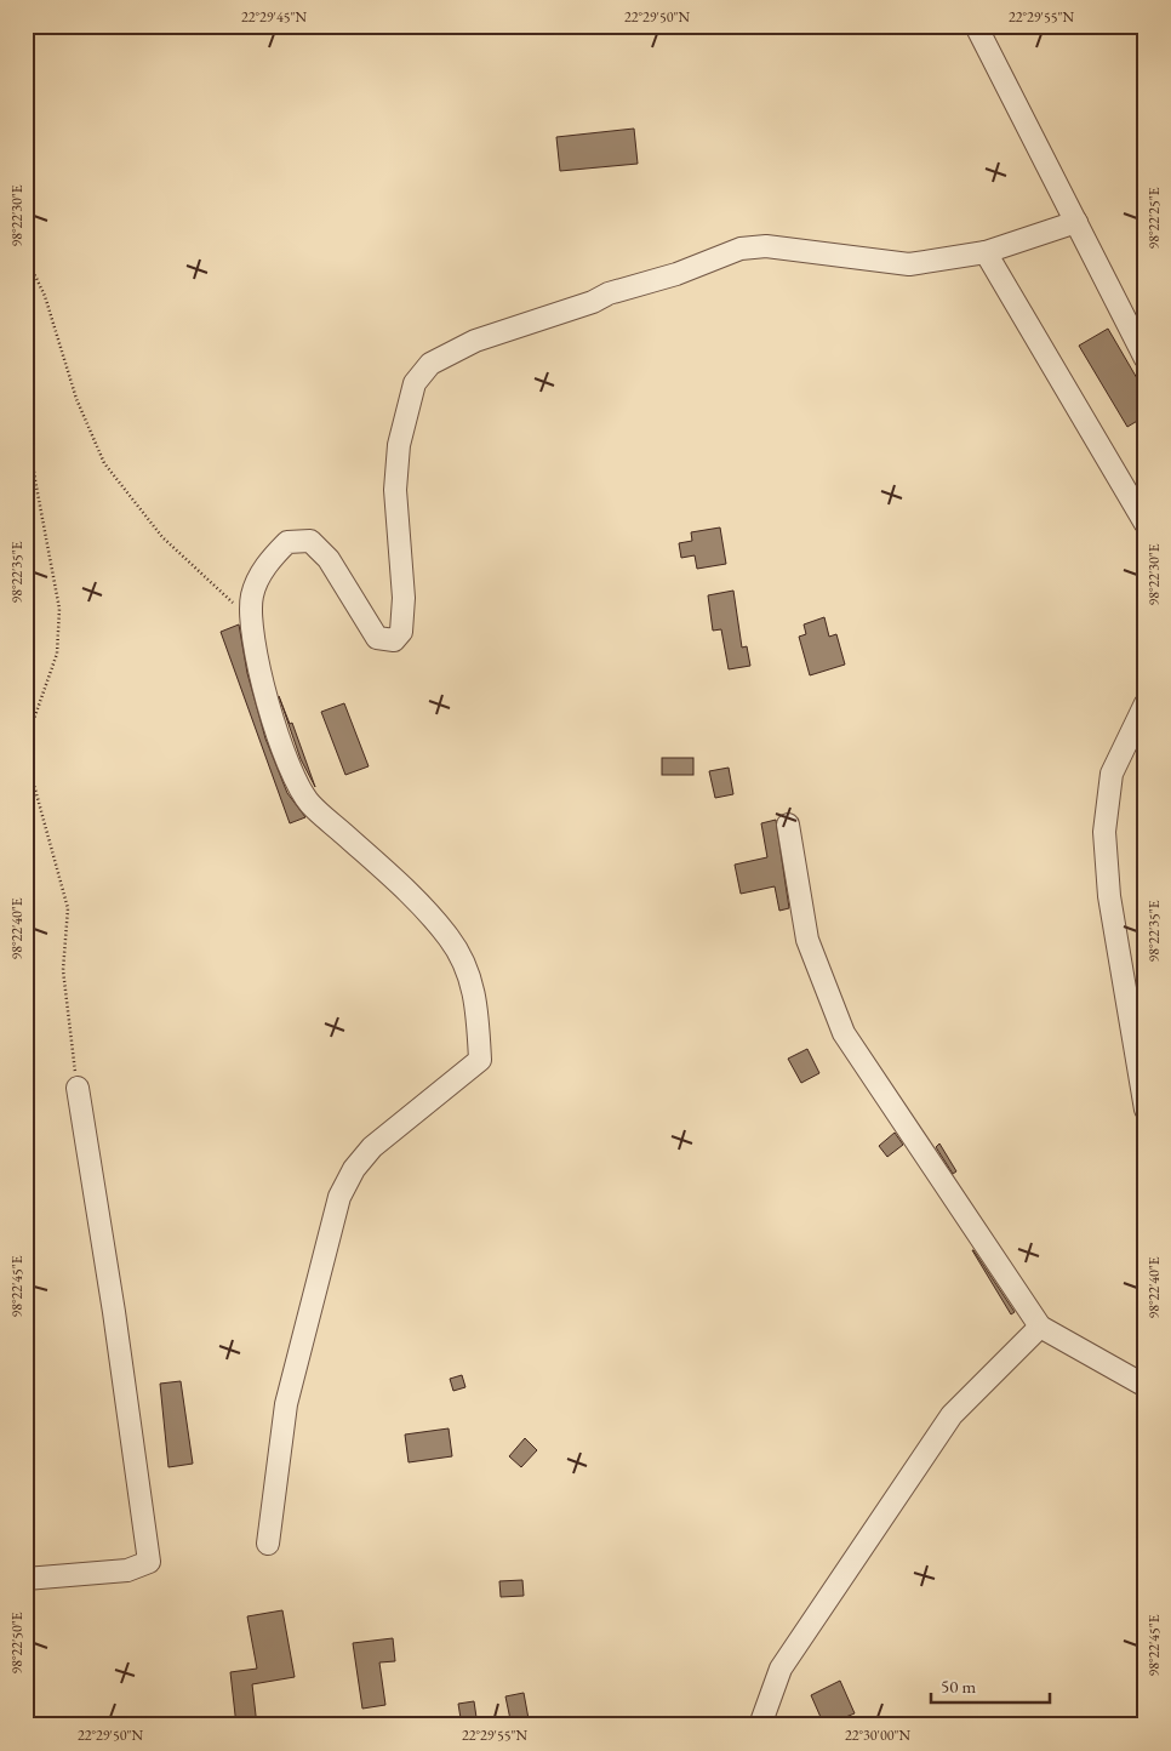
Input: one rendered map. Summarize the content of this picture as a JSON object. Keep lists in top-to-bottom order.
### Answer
{
  "scale_bar": "50 m",
  "coordinates": [
    "22°29'45\"N",
    "22°29'50\"N",
    "22°29'55\"N",
    "98°22'30\"E",
    "98°22'25\"E",
    "98°22'35\"E",
    "98°22'40\"E",
    "98°22'45\"E",
    "98°22'50\"E",
    "22°30'00\"N"
  ]
}
